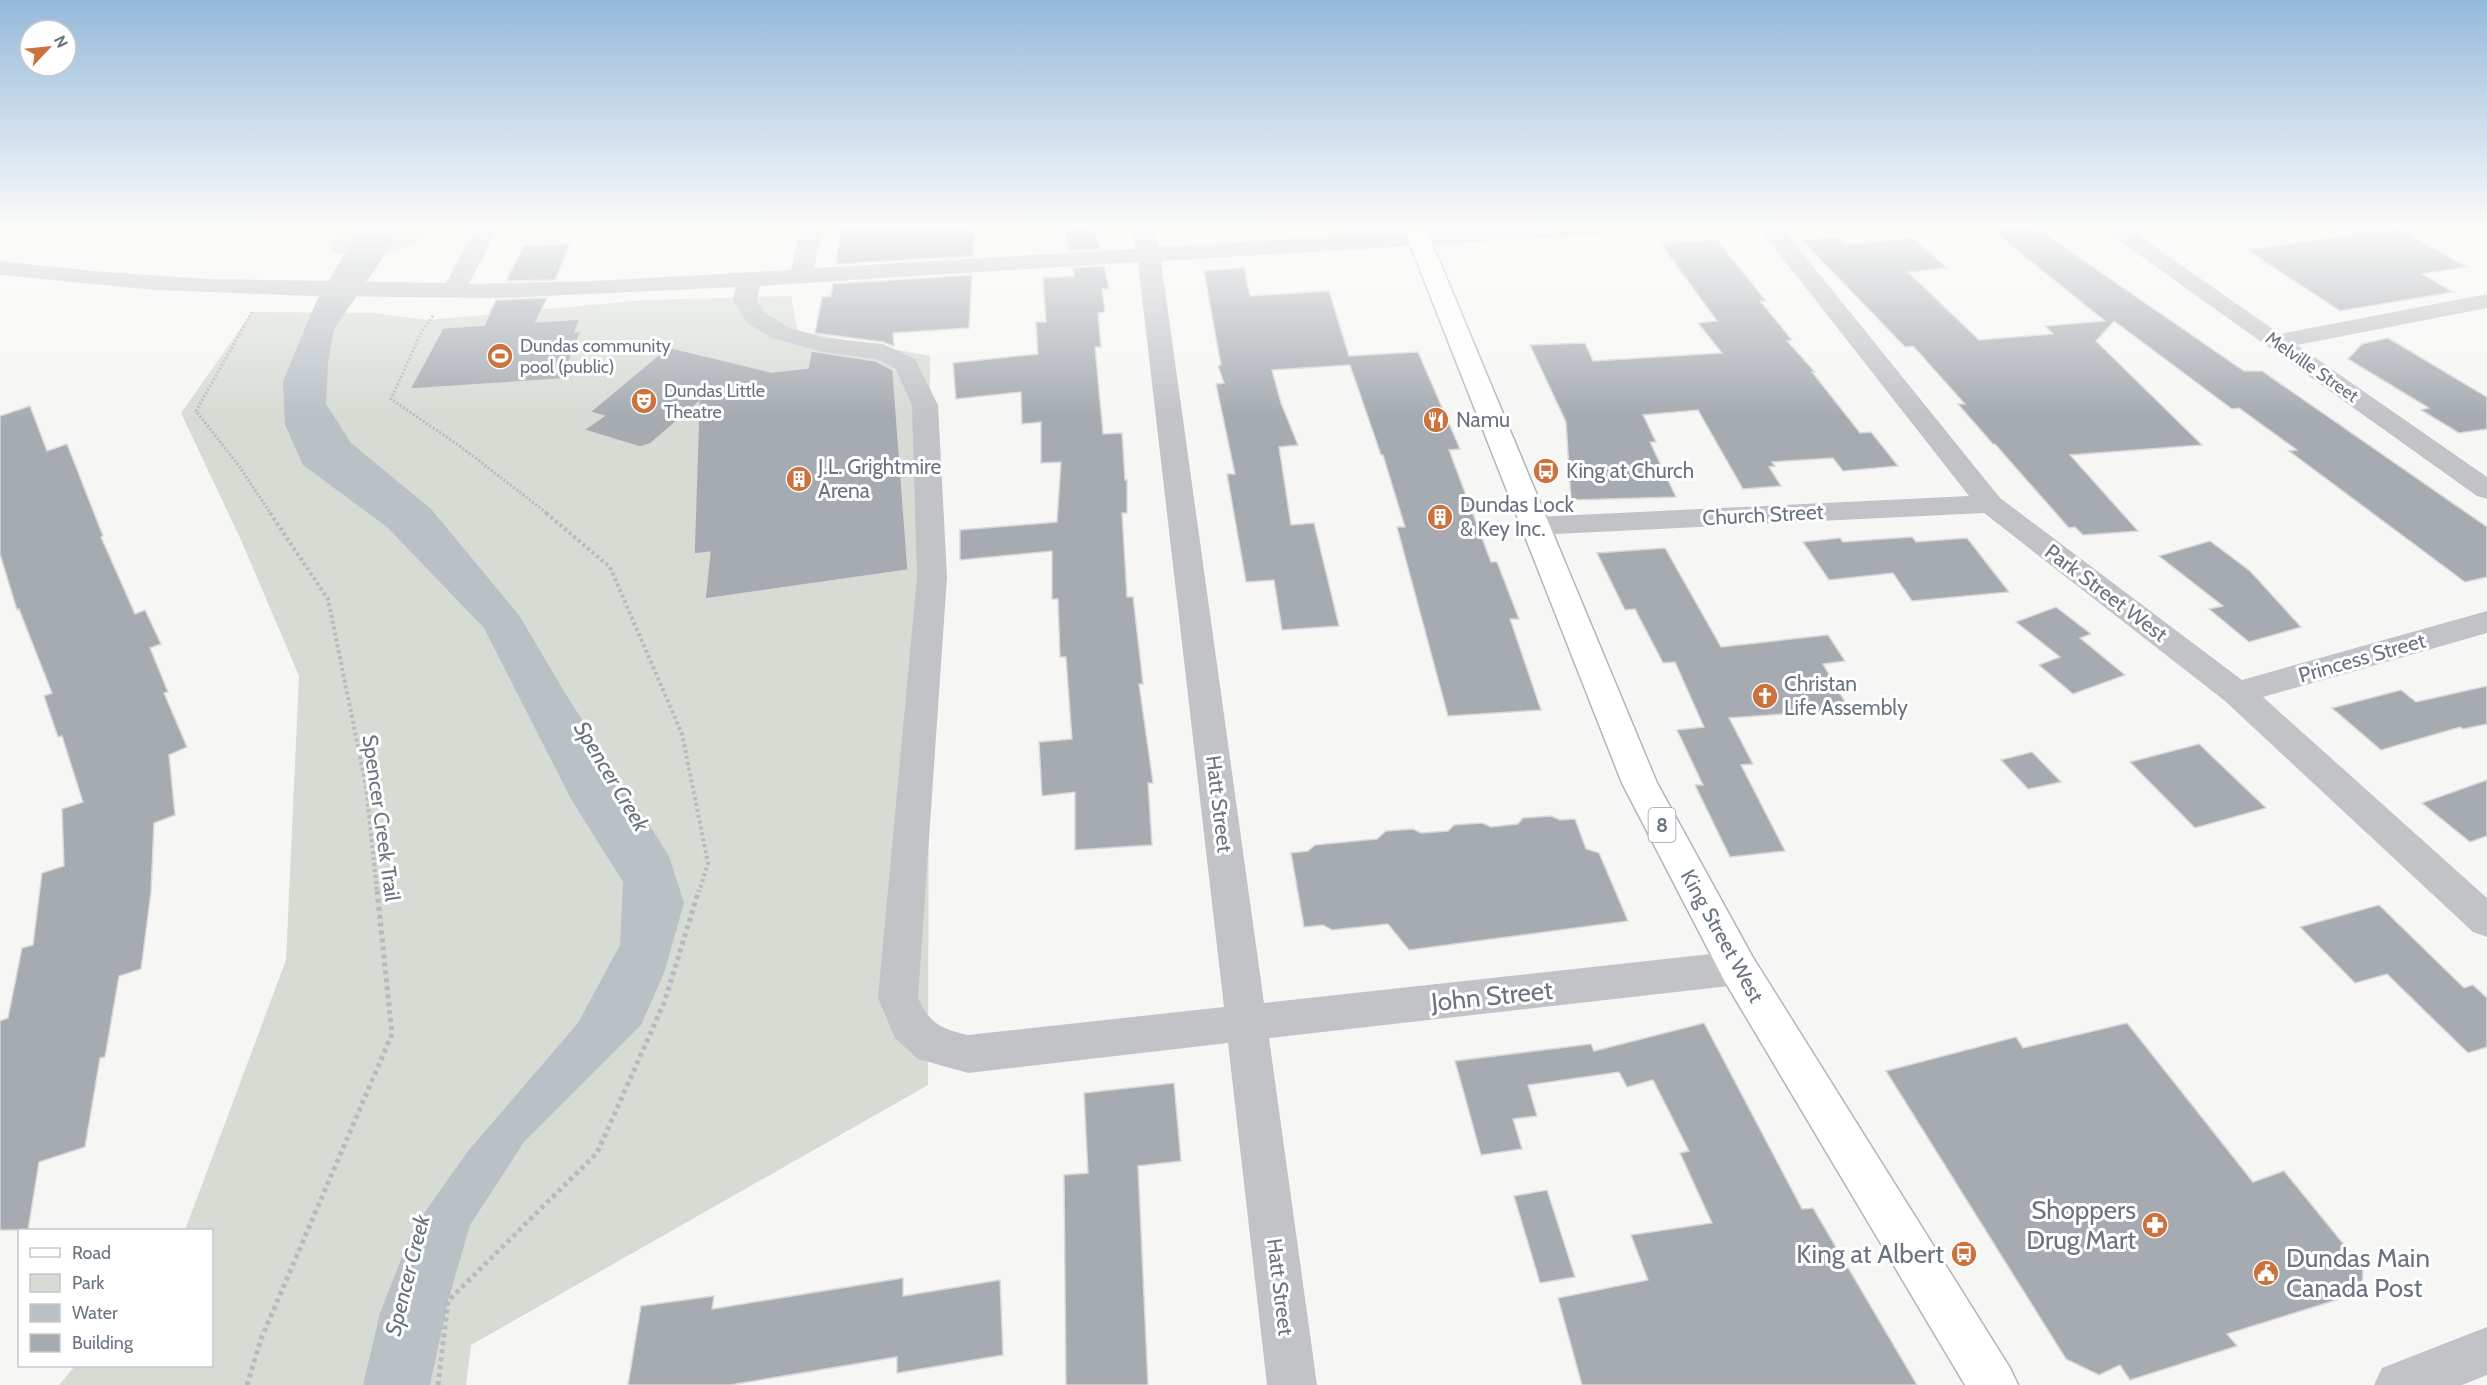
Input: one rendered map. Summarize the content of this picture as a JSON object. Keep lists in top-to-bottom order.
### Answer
{
  "streets": {
    "main road": ["8", "King Street West"],
    "street": [
      "Melville Street",
      "Church Street",
      "Park Street West",
      "Princess Street",
      "Hatt Street",
      "John Street"
    ],
    "path": ["Spencer Creek Trail"]
  },
  "crossings": [
    ["Church Street", "Park Street West"],
    ["Church Street", "King Street West"],
    ["Park Street West", "Princess Street"],
    ["Hatt Street", "John Street"],
    ["King Street West", "John Street"]
  ],
  "water": ["Spencer Creek"],
  "places": {
    "sports": ["Dundas community pool (public)"],
    "theatre": ["Dundas Little Theatre"],
    "restaurant": ["Namu"],
    "bus stop": ["King at Church", "King at Albert"],
    "building": ["J.L. Grightmire Arena", "Dundas Lock & Key Inc."],
    "church": ["Christan Life Assembly"],
    "pharmacy": ["Shoppers Drug Mart"],
    "public building": ["Dundas Main Canada Post"]
  },
  "legend": [
    "Road",
    "Park",
    "Water",
    "Building"
  ],
  "north": "top right"
}
